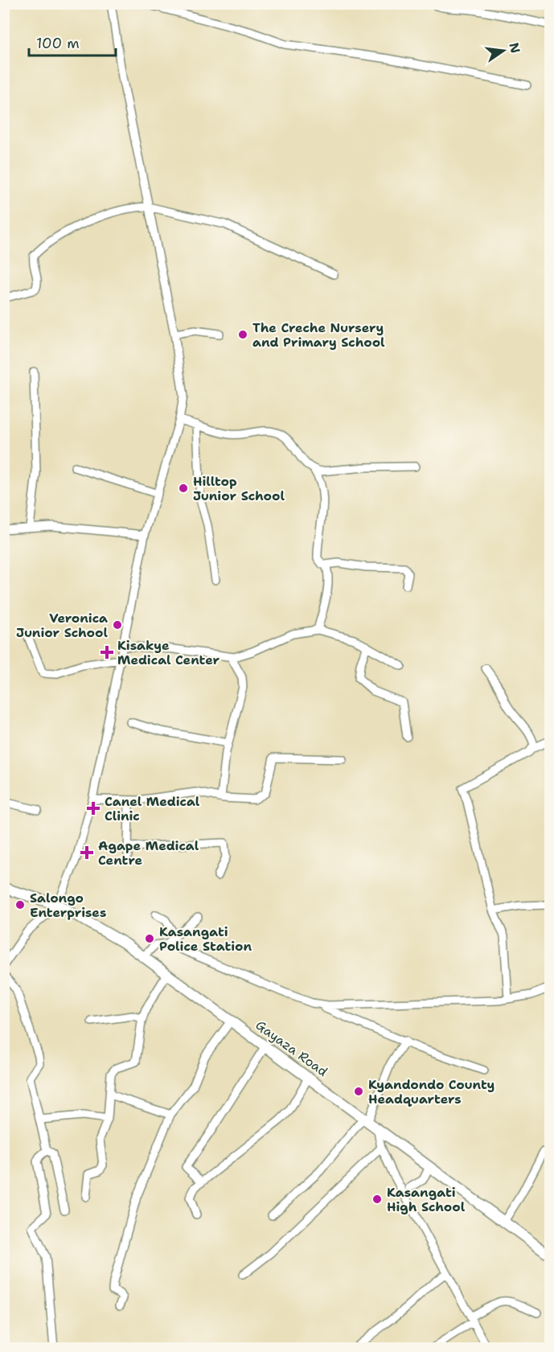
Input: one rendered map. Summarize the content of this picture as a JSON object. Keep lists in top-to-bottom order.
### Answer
{
  "streets": {
    "main road": ["Gayaza Road"]
  },
  "places": {
    "other": [
      "The Creche Nursery and Primary School",
      "Hilltop Junior School",
      "Veronica Junior School",
      "Salongo Enterprises",
      "Kasangati Police Station",
      "Kyandondo County Headquarters",
      "Kasangati High School"
    ],
    "health": ["Kisakye Medical Center", "Canel Medical Clinic", "Agape Medical Centre"]
  },
  "scale_bar": "100 m",
  "north": "right"
}
